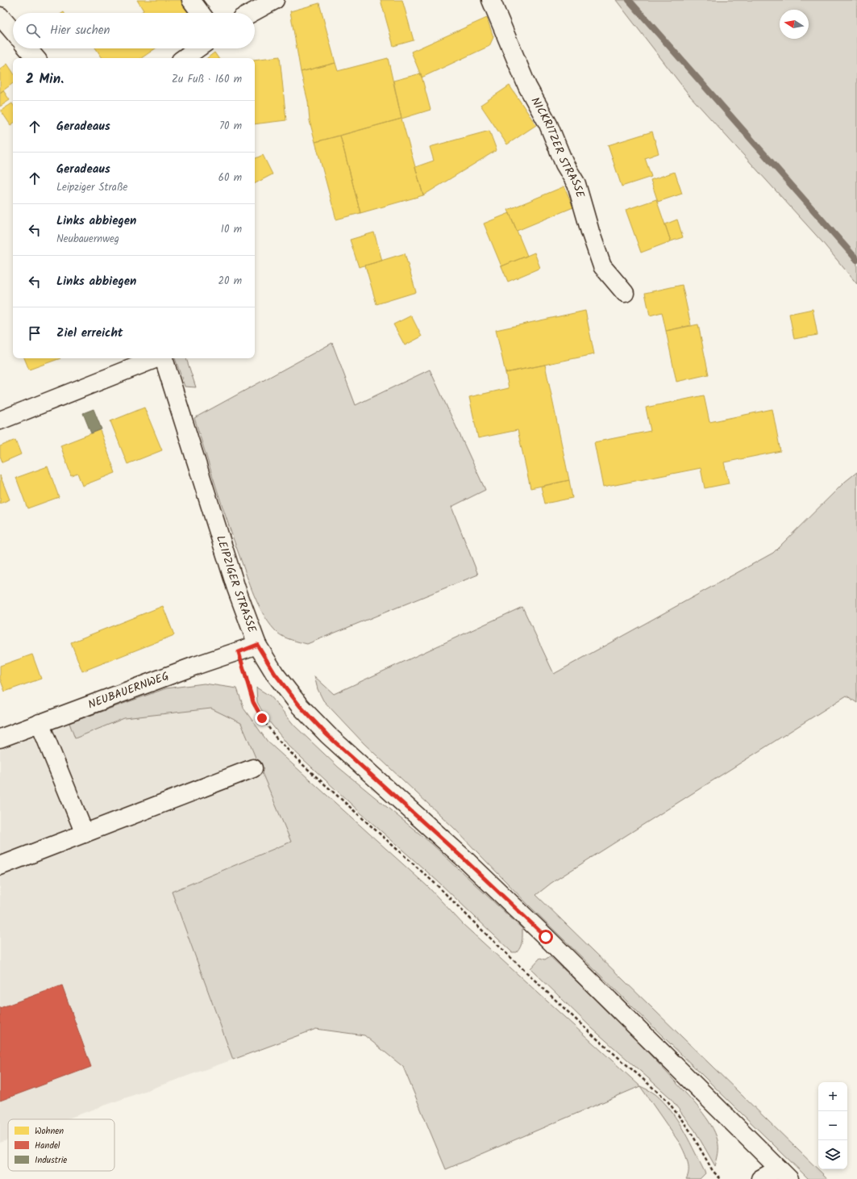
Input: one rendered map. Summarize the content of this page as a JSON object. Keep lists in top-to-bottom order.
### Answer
{
  "streets": {
    "street": ["NICKRITZER STRASSE", "LEIPZIGER STRASSE", "NEUBAUERNWEG"]
  },
  "crossings": [
    ["LEIPZIGER STRASSE", "NEUBAUERNWEG"]
  ],
  "legend": ["Wohnen", "Handel", "Industrie"],
  "north": "left",
  "page": {
    "search": "Hier suchen",
    "heading": ["2 Min.", "Zu Fuß · 160 m"],
    "list": [
      ["Geradeaus", "70 m"],
      ["Geradeaus", "Leipziger Straße", "60 m"],
      ["Links abbiegen", "Neubauernweg", "10 m"],
      ["Links abbiegen", "20 m"],
      "Ziel erreicht"
    ],
    "map_buttons": ["+", "−"]
  }
}
